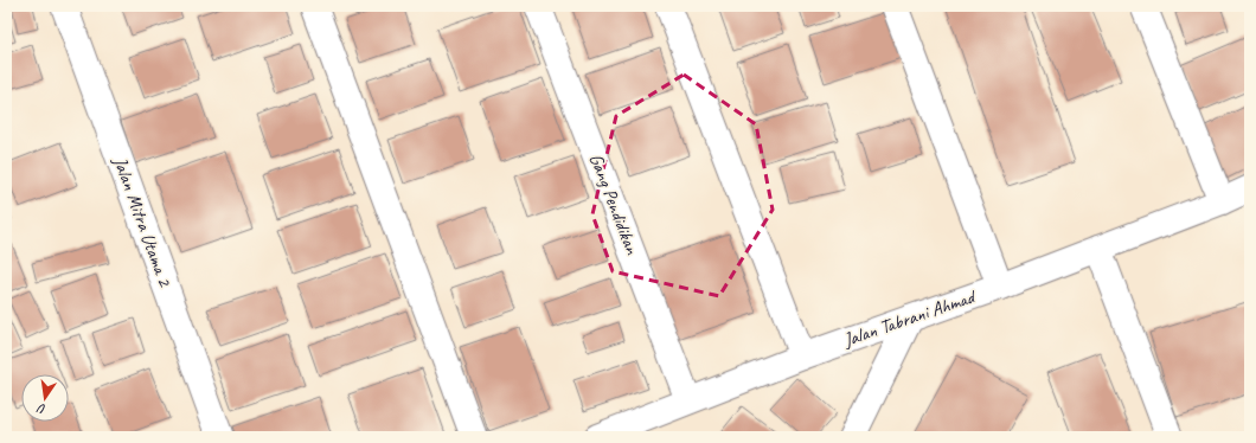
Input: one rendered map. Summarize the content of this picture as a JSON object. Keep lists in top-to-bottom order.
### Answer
{
  "streets": {
    "street": ["Gang Pendidikan", "Jalan Mitra Utama 2", "Jalan Tabrani Ahmad"]
  },
  "crossings": [
    ["Gang Pendidikan", "Jalan Tabrani Ahmad"]
  ],
  "north": "bottom"
}
